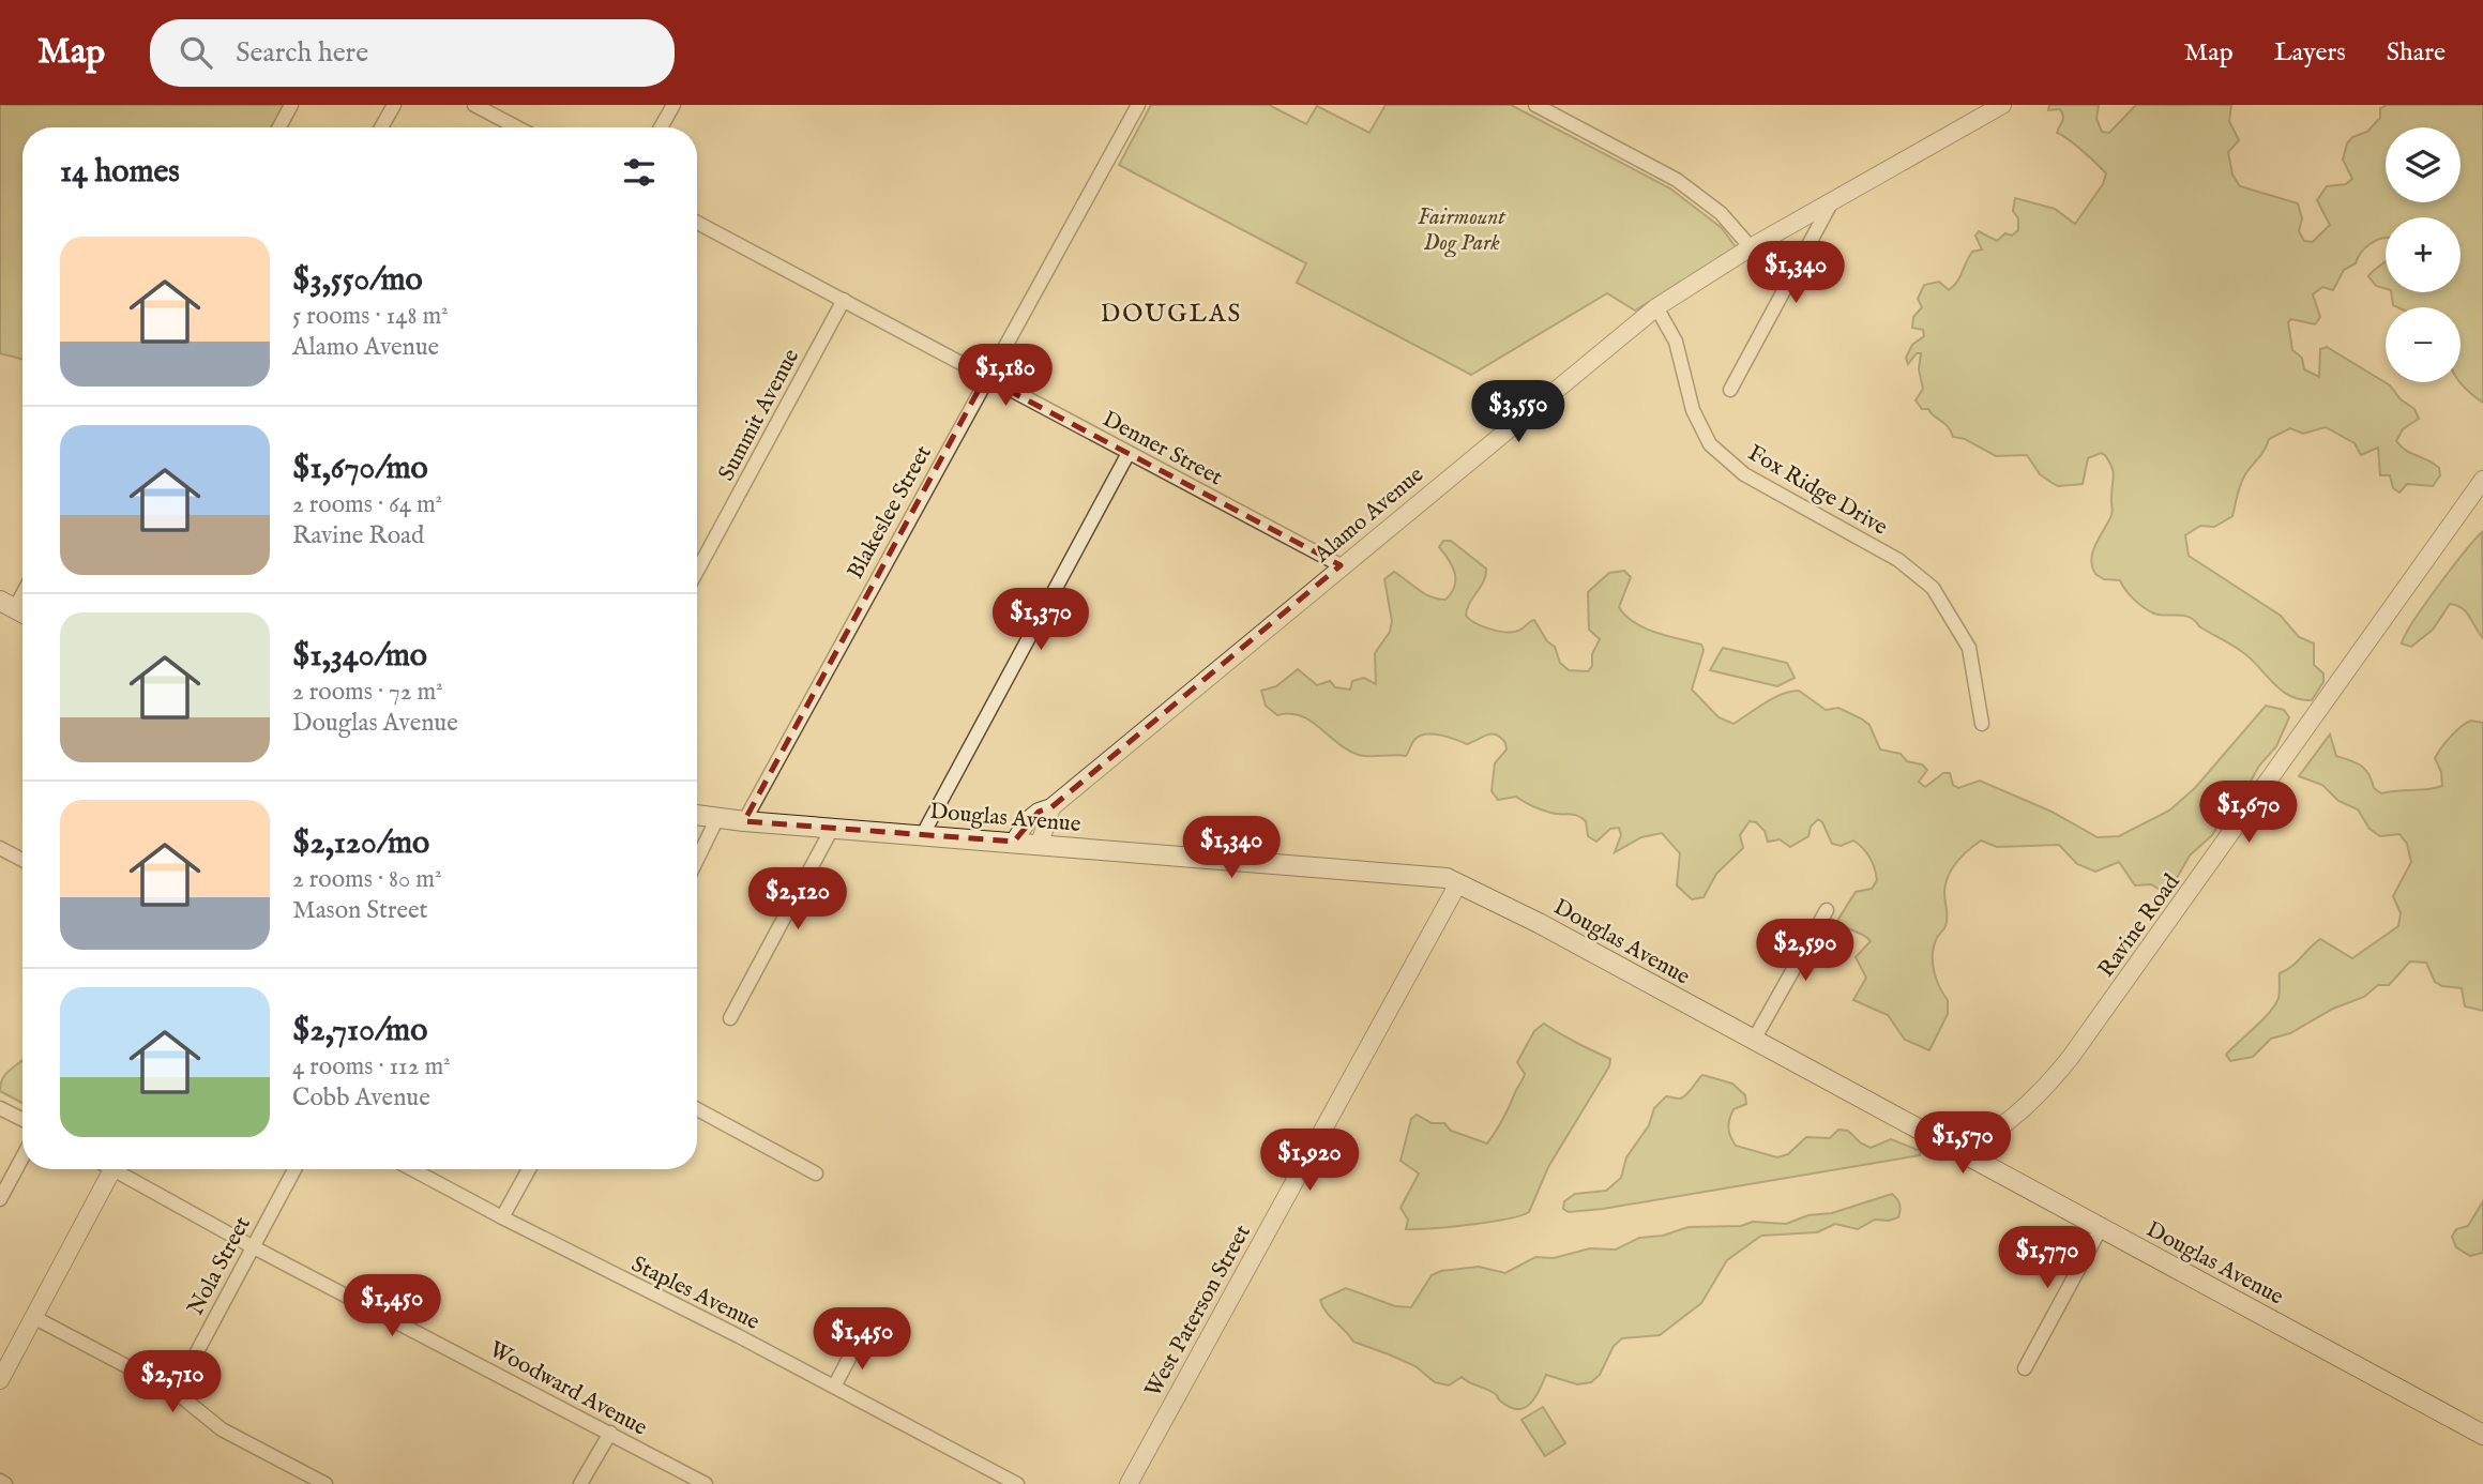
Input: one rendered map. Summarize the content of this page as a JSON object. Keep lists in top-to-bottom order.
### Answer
{
  "streets": {
    "main road": ["Douglas Avenue"],
    "street": [
      "Summit Avenue",
      "Denner Street",
      "Fox Ridge Drive",
      "Blakeslee Street",
      "Alamo Avenue",
      "Ravine Road",
      "Nola Street",
      "Staples Avenue",
      "West Paterson Street",
      "Woodward Avenue"
    ]
  },
  "crossings": [
    ["Summit Avenue", "Denner Street"],
    ["Denner Street", "Blakeslee Street"],
    ["Denner Street", "Alamo Avenue"],
    ["Fox Ridge Drive", "Alamo Avenue"],
    ["Blakeslee Street", "Douglas Avenue"],
    ["Alamo Avenue", "Douglas Avenue"],
    ["Douglas Avenue", "Ravine Road"],
    ["Douglas Avenue", "West Paterson Street"],
    ["Nola Street", "Woodward Avenue"]
  ],
  "districts": ["DOUGLAS"],
  "parks": ["Fairmount Dog Park"],
  "page": {
    "header": "Map",
    "search": "Search here",
    "nav": ["Map", "Layers", "Share"],
    "map_buttons": ["+", "−"],
    "heading": "14 homes",
    "list": [
      {
        "name": "$3,550/mo",
        "note": "5 rooms · 148 m² · Alamo Avenue"
      },
      {
        "name": "$1,670/mo",
        "note": "2 rooms · 64 m² · Ravine Road"
      },
      {
        "name": "$1,340/mo",
        "note": "2 rooms · 72 m² · Douglas Avenue"
      },
      {
        "name": "$2,120/mo",
        "note": "2 rooms · 80 m² · Mason Street"
      },
      {
        "name": "$2,710/mo",
        "note": "4 rooms · 112 m² · Cobb Avenue"
      }
    ],
    "price": [
      "$1,340",
      "$1,180",
      "$3,550",
      "$1,370",
      "$1,670",
      "$1,340",
      "$2,120",
      "$2,590",
      "$1,570",
      "$1,920",
      "$1,770",
      "$1,450",
      "$1,450",
      "$2,710"
    ]
  }
}
